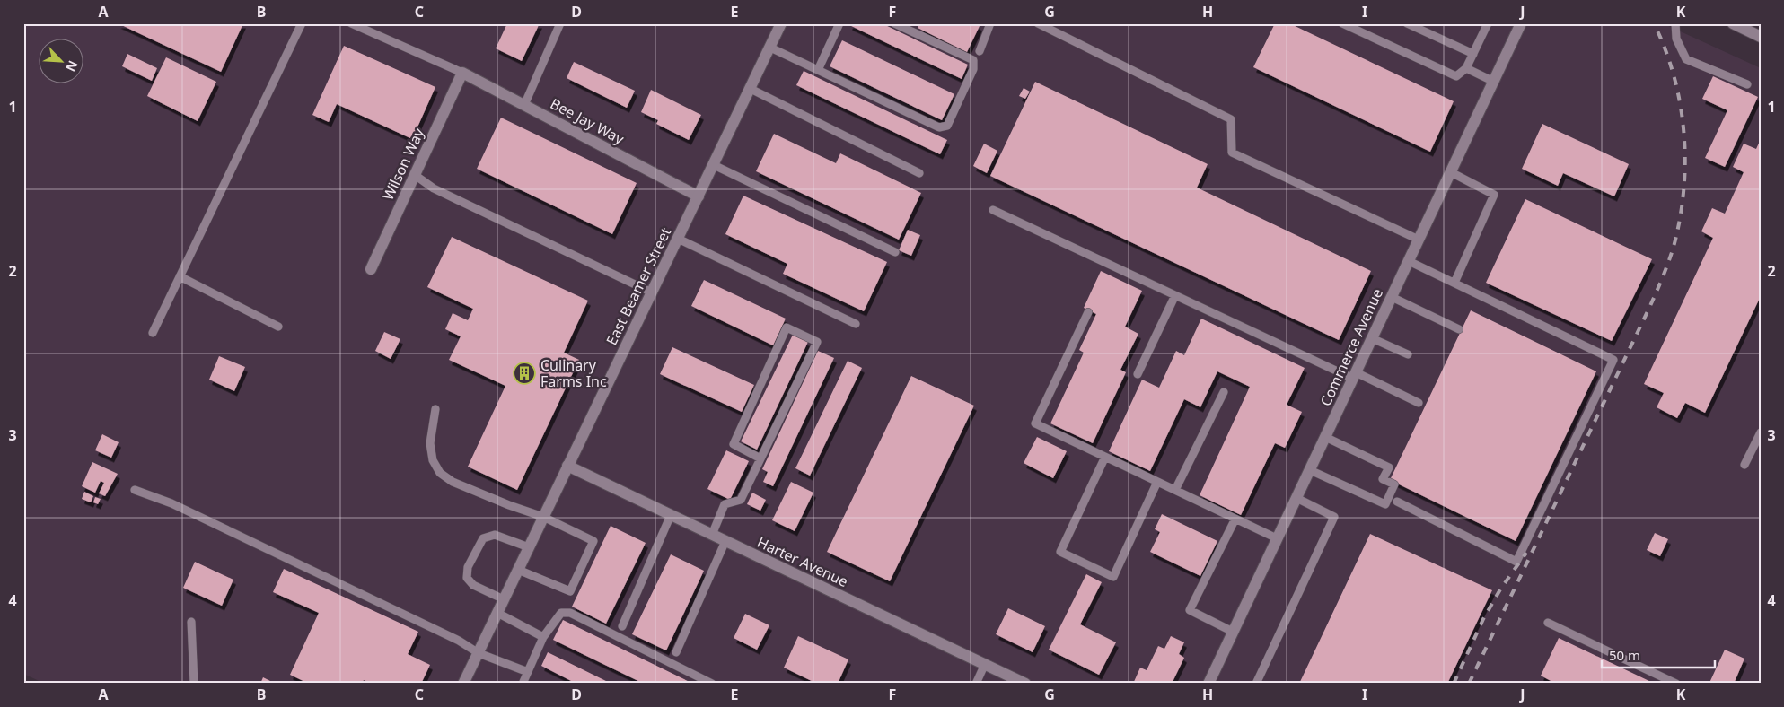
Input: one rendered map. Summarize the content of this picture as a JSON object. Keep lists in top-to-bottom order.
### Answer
{
  "streets": {
    "street": [
      "Bee Jay Way",
      "Wilson Way",
      "East Beamer Street",
      "Commerce Avenue",
      "Harter Avenue"
    ]
  },
  "crossings": [
    ["Bee Jay Way", "Wilson Way"],
    ["Bee Jay Way", "East Beamer Street"],
    ["East Beamer Street", "Harter Avenue"]
  ],
  "places": {
    "building": ["Culinary Farms Inc"]
  },
  "scale_bar": "50 m",
  "north": "bottom right",
  "grid": {
    "columns": [
      "A",
      "B",
      "C",
      "D",
      "E",
      "F",
      "G",
      "H",
      "I",
      "J",
      "K"
    ],
    "rows": [
      "1",
      "2",
      "3",
      "4"
    ]
  }
}
